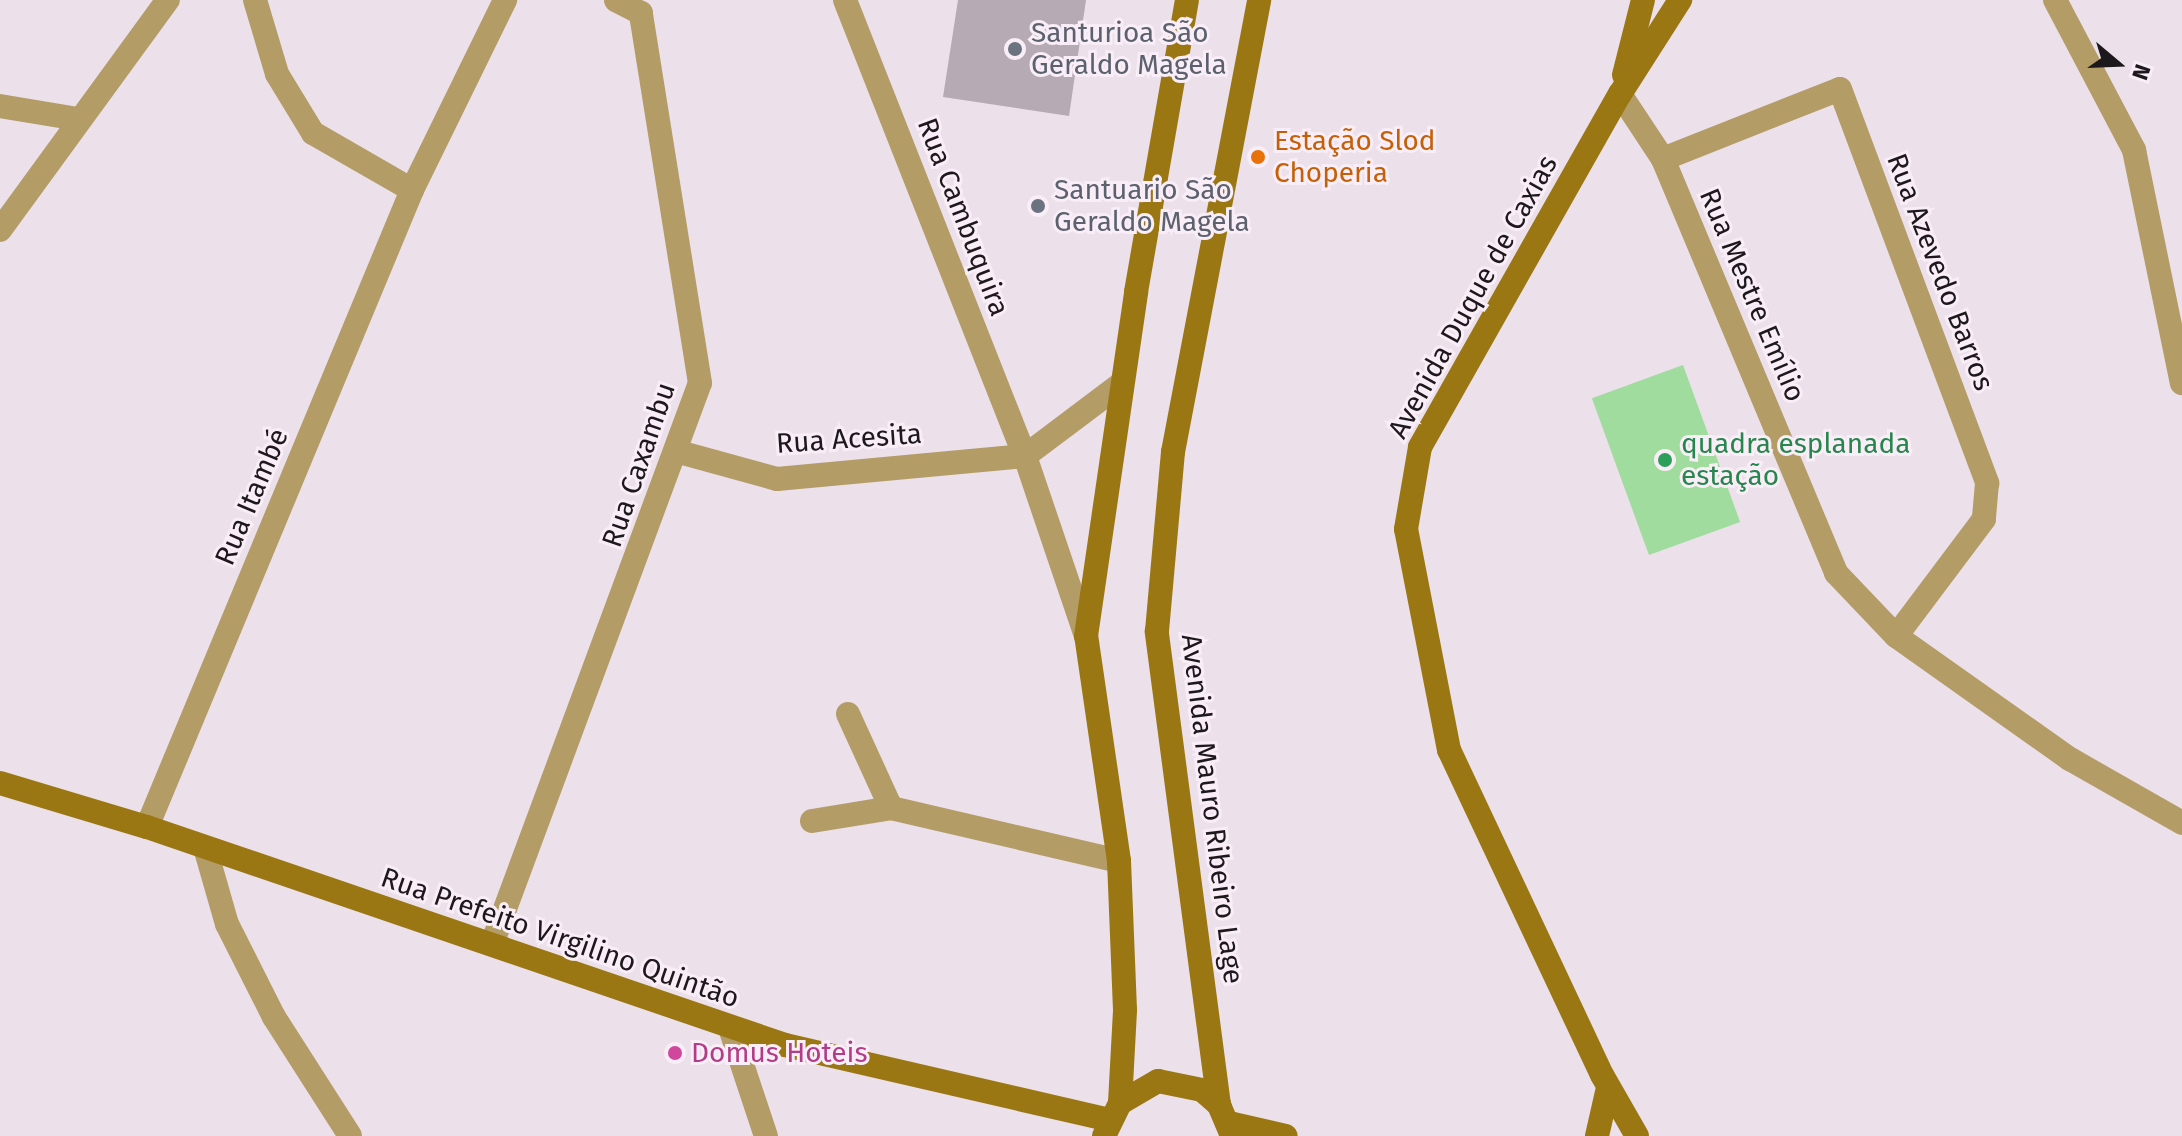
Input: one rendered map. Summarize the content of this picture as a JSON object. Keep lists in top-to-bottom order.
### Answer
{
  "streets": {
    "street": [
      "Rua Cambuquira",
      "Rua Azevedo Barros",
      "Rua Mestre Emílio",
      "Avenida Duque de Caxias",
      "Rua Acesita",
      "Rua Caxambu",
      "Rua Itambé",
      "Avenida Mauro Ribeiro Lage",
      "Rua Prefeito Virgilino Quintão"
    ]
  },
  "crossings": [
    ["Rua Cambuquira", "Rua Acesita"],
    ["Rua Azevedo Barros", "Rua Mestre Emílio"],
    ["Rua Mestre Emílio", "Avenida Duque de Caxias"],
    ["Rua Acesita", "Rua Caxambu"],
    ["Rua Caxambu", "Rua Prefeito Virgilino Quintão"],
    ["Rua Itambé", "Rua Prefeito Virgilino Quintão"]
  ],
  "places": [
    "Santurioa São Geraldo Magela",
    "Estação Slod Choperia",
    "Santuario São Geraldo Magela",
    "quadra esplanada estação",
    "Domus Hoteis"
  ],
  "north": "right"
}
